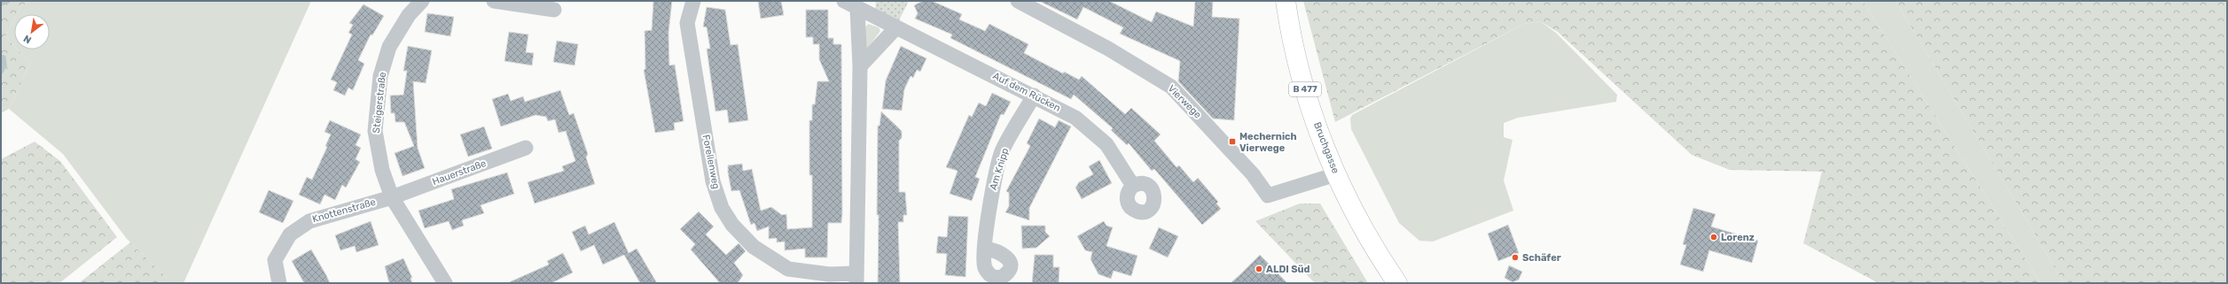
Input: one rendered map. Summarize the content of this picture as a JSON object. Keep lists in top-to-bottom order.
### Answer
{
  "streets": {
    "main road": ["B 477", "Bruchgasse"],
    "street": [
      "Auf dem Rücken",
      "Vierwege",
      "Steigerstraße",
      "Forellenweg",
      "Am Knipp",
      "Hauerstraße",
      "Knottenstraße"
    ]
  },
  "crossings": [
    ["Auf dem Rücken", "Am Knipp"],
    ["Vierwege", "Bruchgasse"],
    ["Steigerstraße", "Hauerstraße"],
    ["Steigerstraße", "Knottenstraße"],
    ["Hauerstraße", "Knottenstraße"]
  ],
  "places": {
    "transit": ["Mechernich Vierwege"],
    "other": ["Lorenz", "Schäfer", "ALDI Süd"]
  },
  "north": "bottom left"
}
